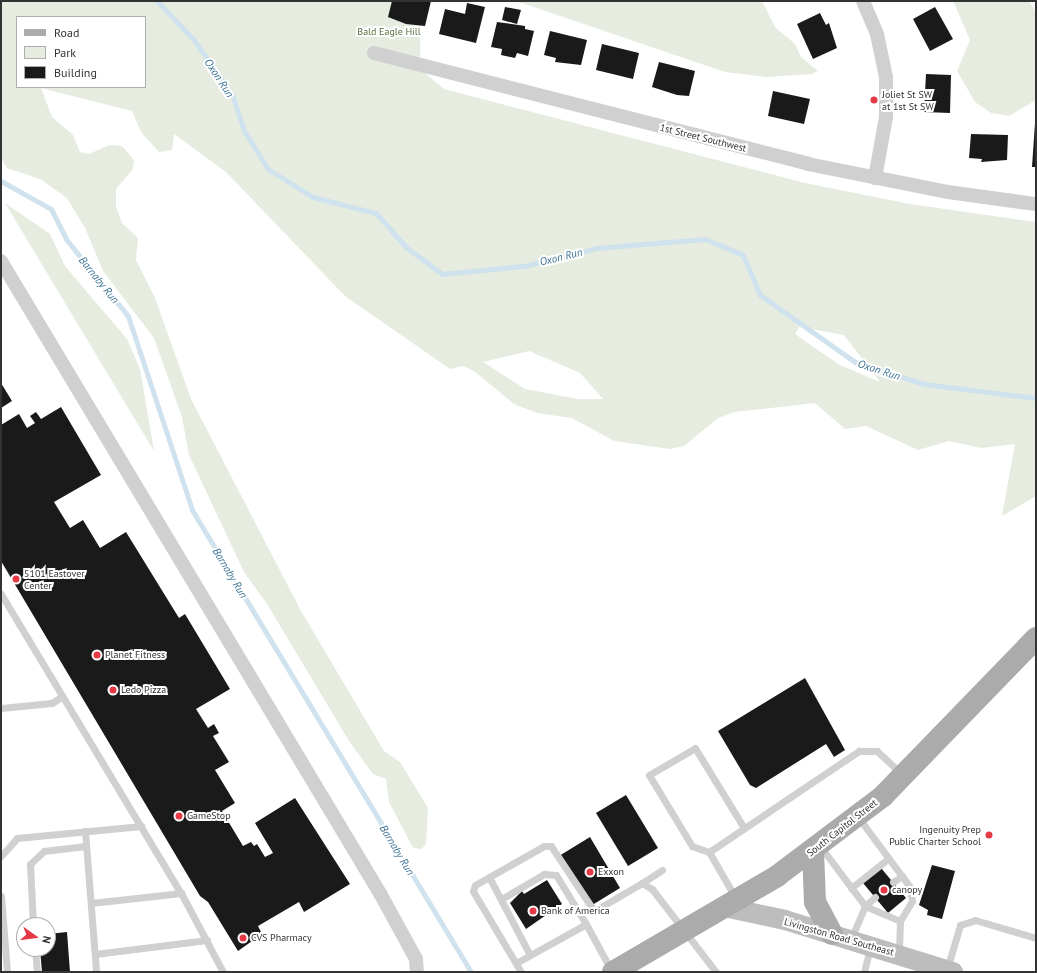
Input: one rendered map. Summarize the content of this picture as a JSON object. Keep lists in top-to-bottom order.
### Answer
{
  "streets": {
    "main road": ["South Capitol Street"],
    "street": ["1st Street Southwest", "Livingston Road Southeast"]
  },
  "crossings": [
    ["South Capitol Street", "Livingston Road Southeast"]
  ],
  "water": ["Oxon Run", "Barnaby Run"],
  "parks": ["Bald Eagle Hill"],
  "places": [
    "Joliet St SW at 1st St SW",
    "5101 Eastover Center",
    "Planet Fitness",
    "Ledo Pizza",
    "GameStop",
    "Ingenuity Prep Public Charter School",
    "Exxon",
    "canopy",
    "Bank of America",
    "CVS Pharmacy"
  ],
  "legend": ["Road", "Park", "Building"],
  "north": "right"
}
